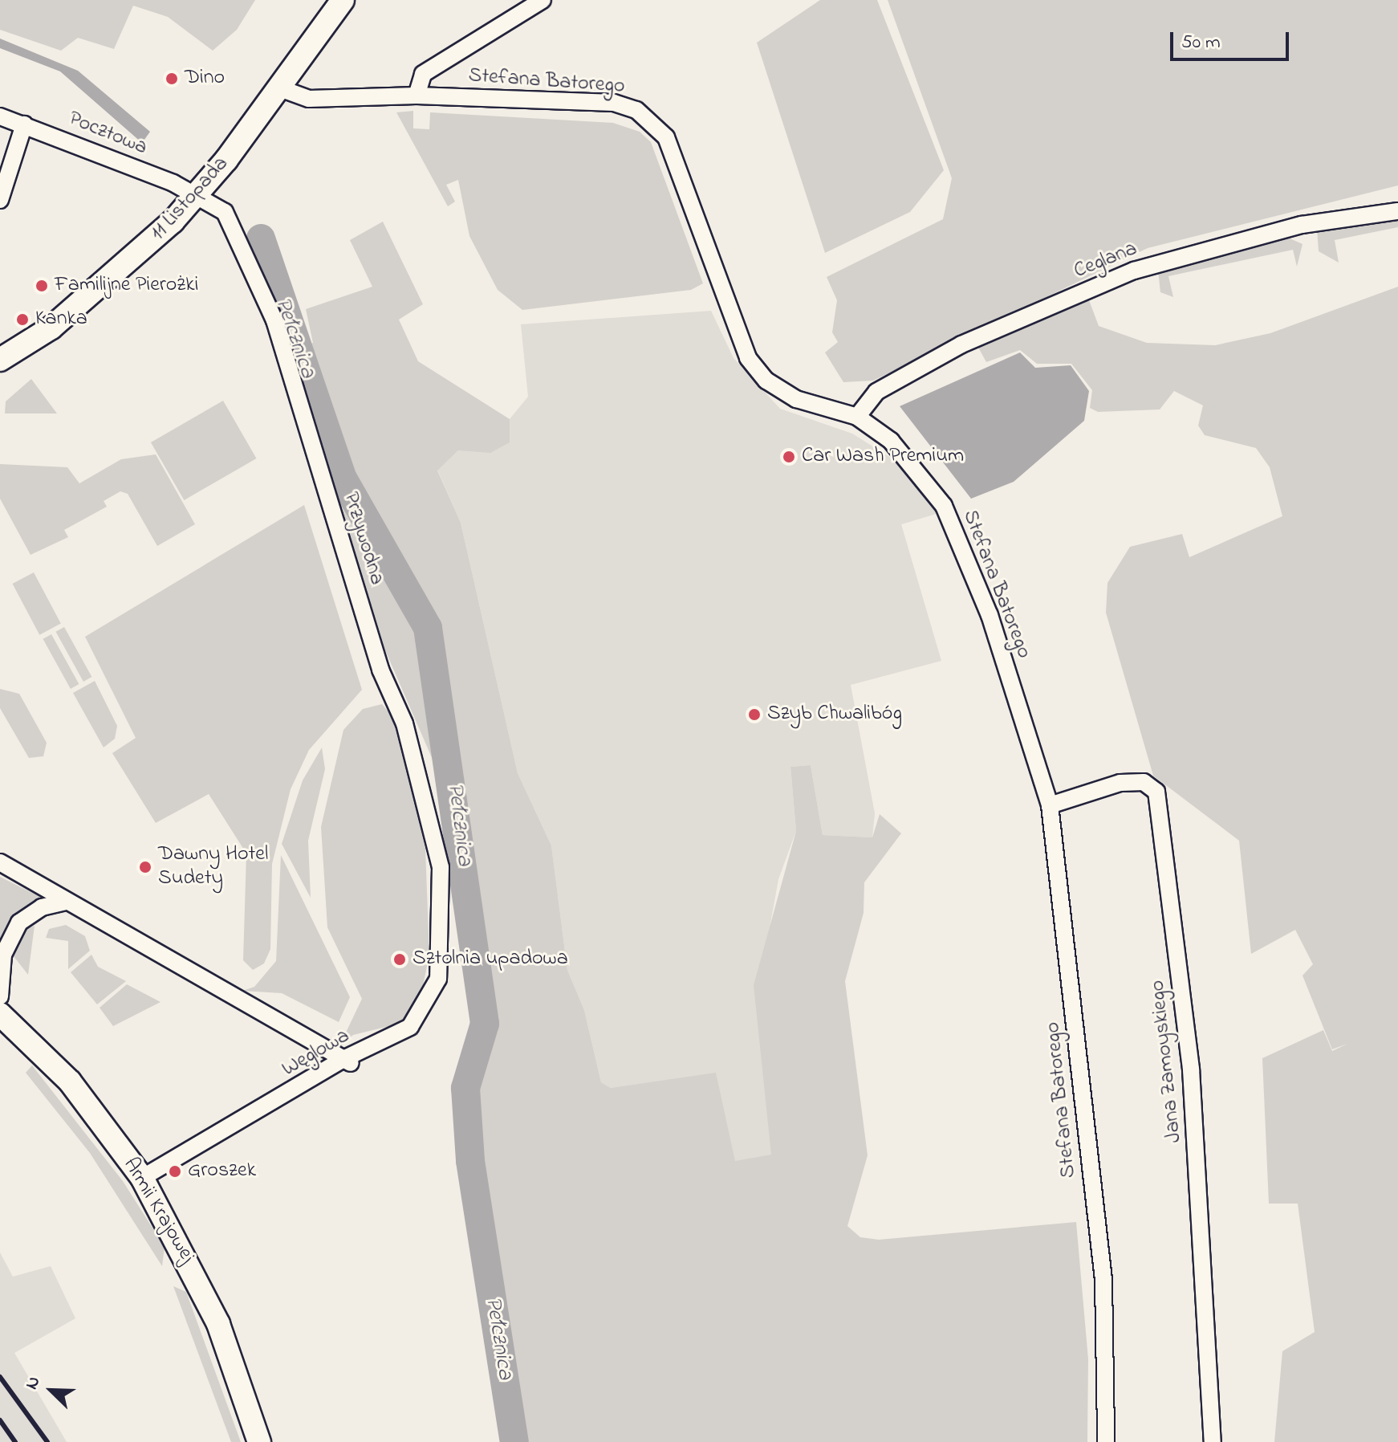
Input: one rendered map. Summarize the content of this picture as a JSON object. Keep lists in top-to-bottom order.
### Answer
{
  "streets": {
    "main road": ["11 Listopada", "Armii Krajowej"],
    "street": [
      "Stefana Batorego",
      "Pocztowa",
      "Ceglana",
      "Przywodna",
      "Węglowa",
      "Jana Zamoyskiego"
    ]
  },
  "crossings": [
    ["Stefana Batorego", "11 Listopada"],
    ["Stefana Batorego", "Ceglana"],
    ["Stefana Batorego", "Jana Zamoyskiego"],
    ["Pocztowa", "11 Listopada"],
    ["Pocztowa", "Przywodna"],
    ["11 Listopada", "Przywodna"],
    ["Przywodna", "Węglowa"],
    ["Węglowa", "Armii Krajowej"]
  ],
  "water": ["Pełcznica"],
  "places": [
    "Dino",
    "Familijne Pierożki",
    "Kanka",
    "Car Wash Premium",
    "Szyb Chwalibóg",
    "Dawny Hotel Sudety",
    "Sztolnia upadowa",
    "Groszek"
  ],
  "scale_bar": "50 m",
  "north": "top left"
}
